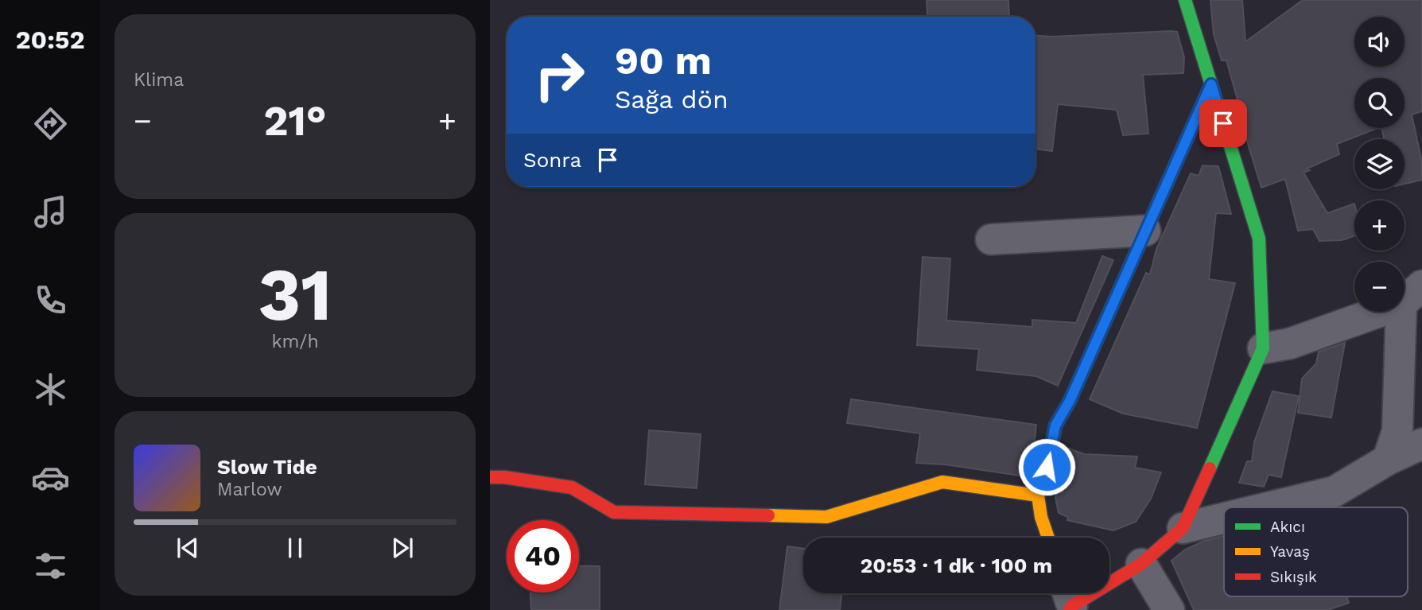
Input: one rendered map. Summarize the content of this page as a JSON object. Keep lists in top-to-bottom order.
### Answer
{
  "legend": ["Akıcı", "Yavaş", "Sıkışık"],
  "page": {
    "tabs": "20:52",
    "tile": [
      "Klima",
      ["31", "km/h"]
    ],
    "map_buttons": ["+", "−"],
    "turn": ["90 m", "Sağa dön"],
    "heat": ["−", "21°", "+"],
    "then": "Sonra",
    "song": ["Slow Tide", "Marlow"],
    "limit": "40",
    "trip": "20:53 · 1 dk · 100 m"
  }
}
